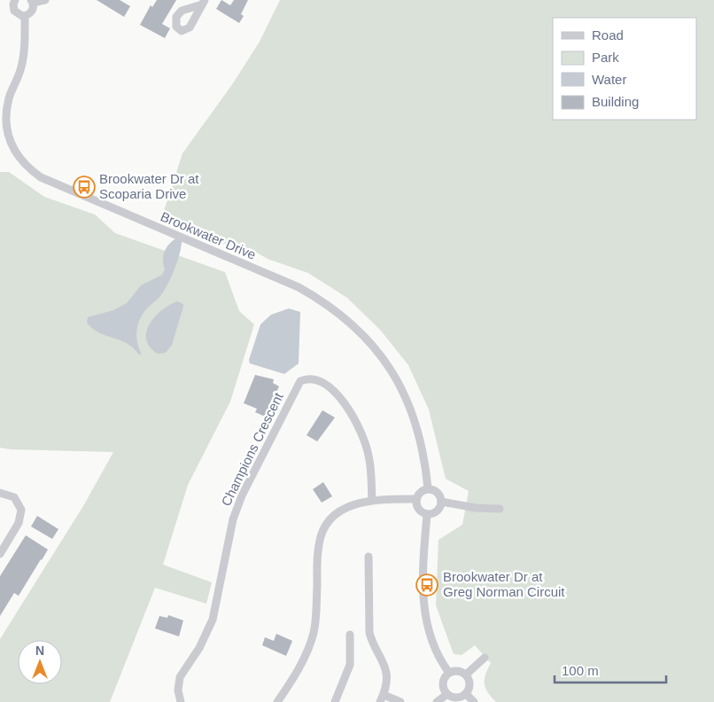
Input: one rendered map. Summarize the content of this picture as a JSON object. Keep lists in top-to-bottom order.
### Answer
{
  "streets": {
    "street": ["Brookwater Drive", "Champions Crescent"]
  },
  "places": {
    "bus stop": ["Brookwater Dr at Scoparia Drive", "Brookwater Dr at Greg Norman Circuit"]
  },
  "legend": [
    "Road",
    "Park",
    "Water",
    "Building"
  ],
  "scale_bar": "100 m",
  "north": "top"
}
